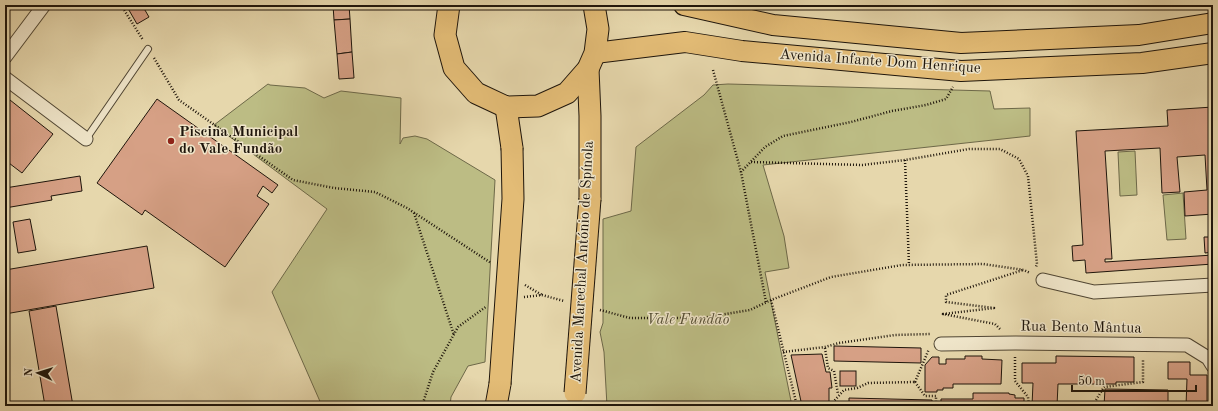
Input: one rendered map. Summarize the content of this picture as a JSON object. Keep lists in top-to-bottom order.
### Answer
{
  "streets": {
    "highway": ["Avenida Marechal António de Spínola"],
    "main road": ["Avenida Infante Dom Henrique"],
    "street": ["Rua Bento Mântua"]
  },
  "crossings": [
    ["Avenida Infante Dom Henrique", "Avenida Marechal António de Spínola"]
  ],
  "parks": ["Vale Fundão"],
  "places": ["Piscina Municipal do Vale Fundão"],
  "scale_bar": "50 m",
  "north": "left"
}
